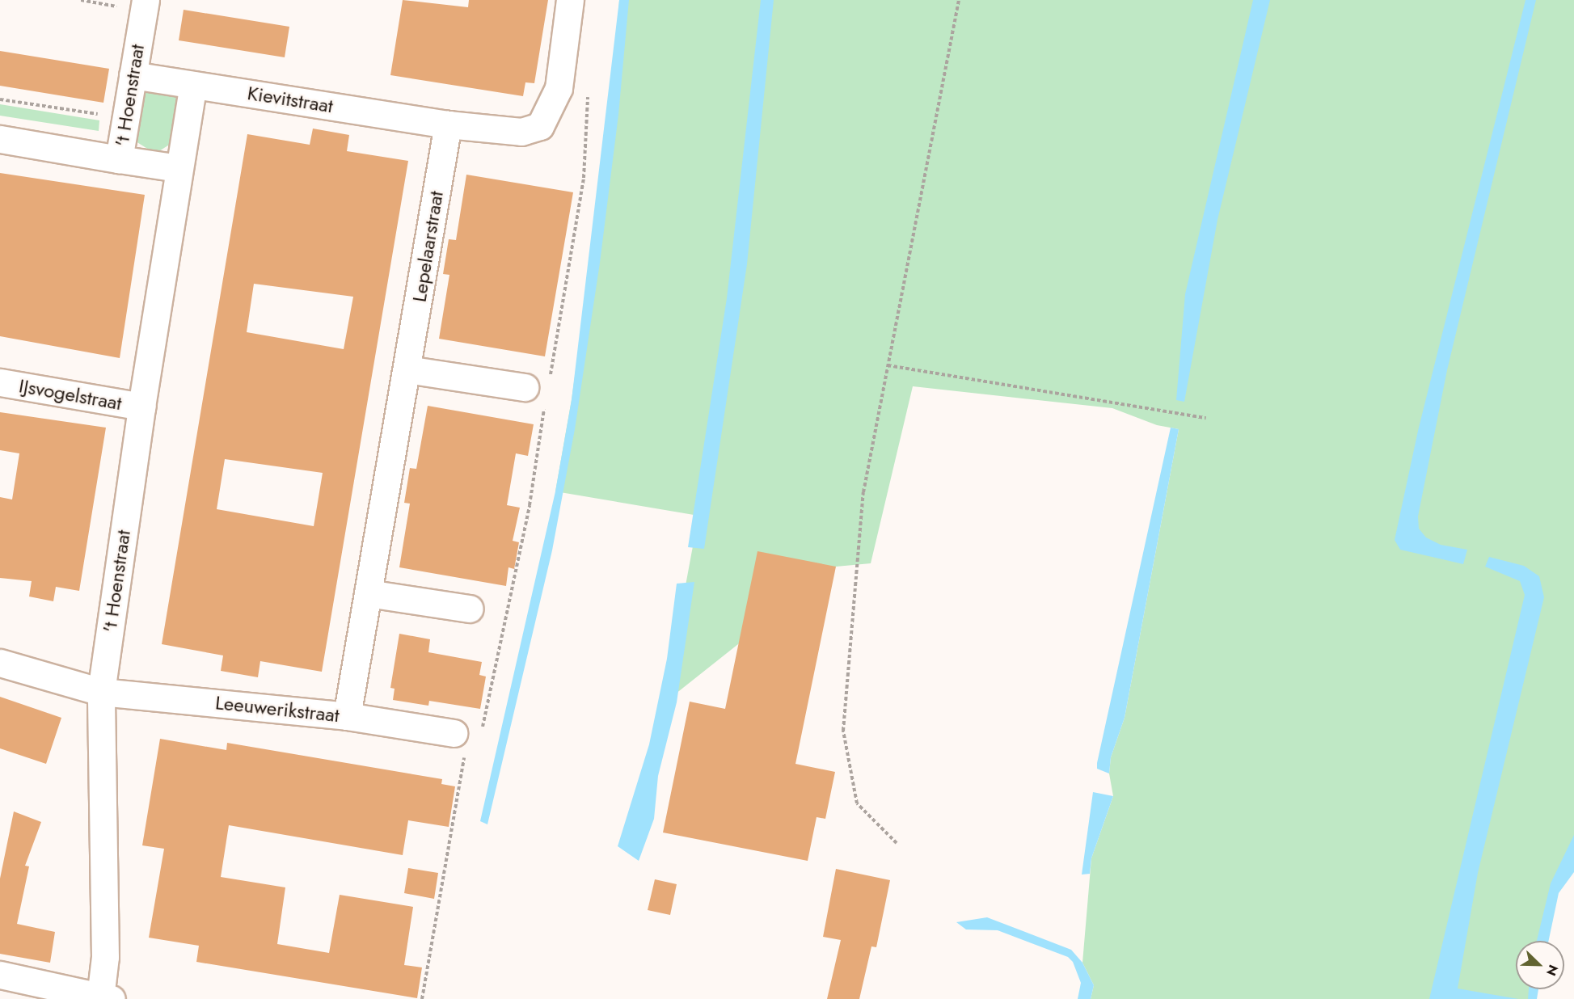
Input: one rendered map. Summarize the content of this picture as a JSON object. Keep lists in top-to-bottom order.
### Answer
{
  "streets": {
    "street": [
      "'t Hoenstraat",
      "Kievitstraat",
      "Lepelaarstraat",
      "IJsvogelstraat",
      "Leeuwerikstraat"
    ]
  },
  "crossings": [
    ["'t Hoenstraat", "Kievitstraat"],
    ["'t Hoenstraat", "IJsvogelstraat"],
    ["'t Hoenstraat", "Leeuwerikstraat"],
    ["Kievitstraat", "Lepelaarstraat"],
    ["Lepelaarstraat", "Leeuwerikstraat"]
  ],
  "north": "bottom right"
}
